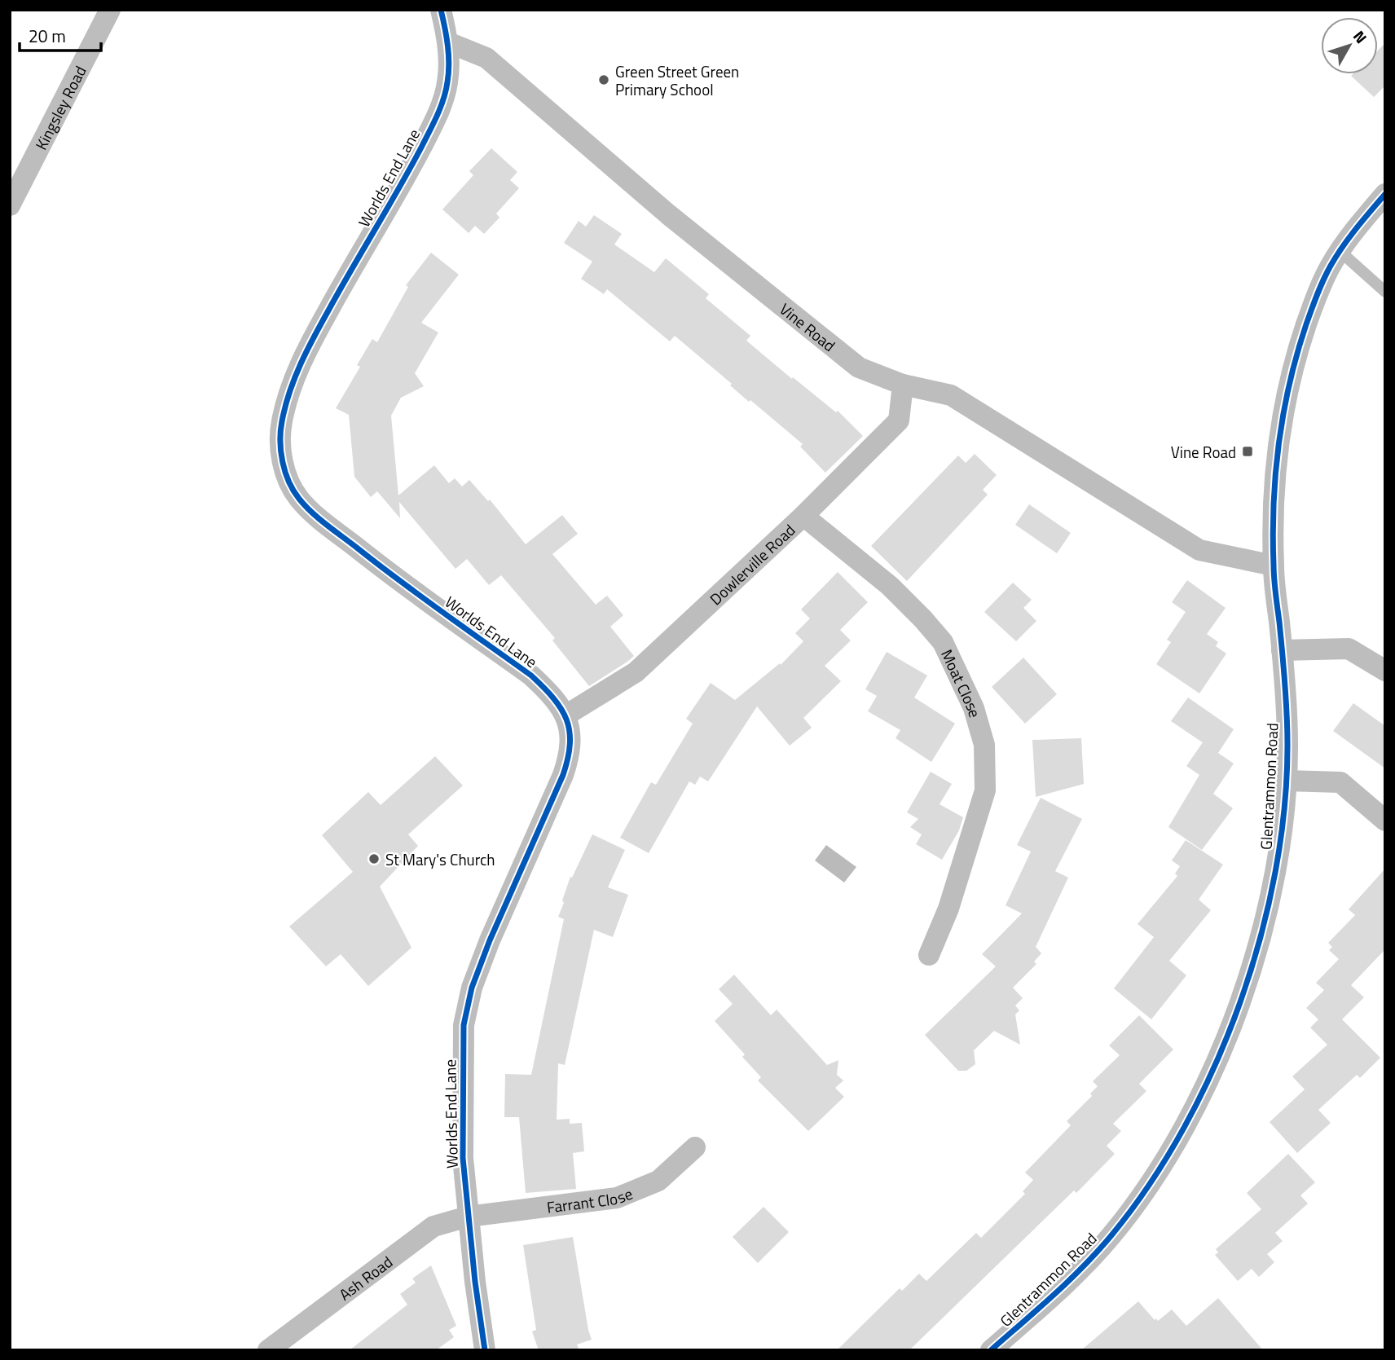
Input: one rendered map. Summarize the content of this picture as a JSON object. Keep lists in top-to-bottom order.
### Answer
{
  "streets": {
    "street": [
      "Kingsley Road",
      "Worlds End Lane",
      "Vine Road",
      "Dowlerville Road",
      "Moat Close",
      "Glentrammon Road",
      "Farrant Close",
      "Ash Road"
    ]
  },
  "crossings": [
    ["Worlds End Lane", "Vine Road"],
    ["Worlds End Lane", "Dowlerville Road"],
    ["Worlds End Lane", "Farrant Close"],
    ["Worlds End Lane", "Ash Road"],
    ["Vine Road", "Dowlerville Road"],
    ["Vine Road", "Glentrammon Road"],
    ["Dowlerville Road", "Moat Close"],
    ["Farrant Close", "Ash Road"]
  ],
  "places": {
    "other": ["Green Street Green Primary School", "St Mary's Church"],
    "transit": ["Vine Road"]
  },
  "scale_bar": "20 m",
  "north": "top right"
}
